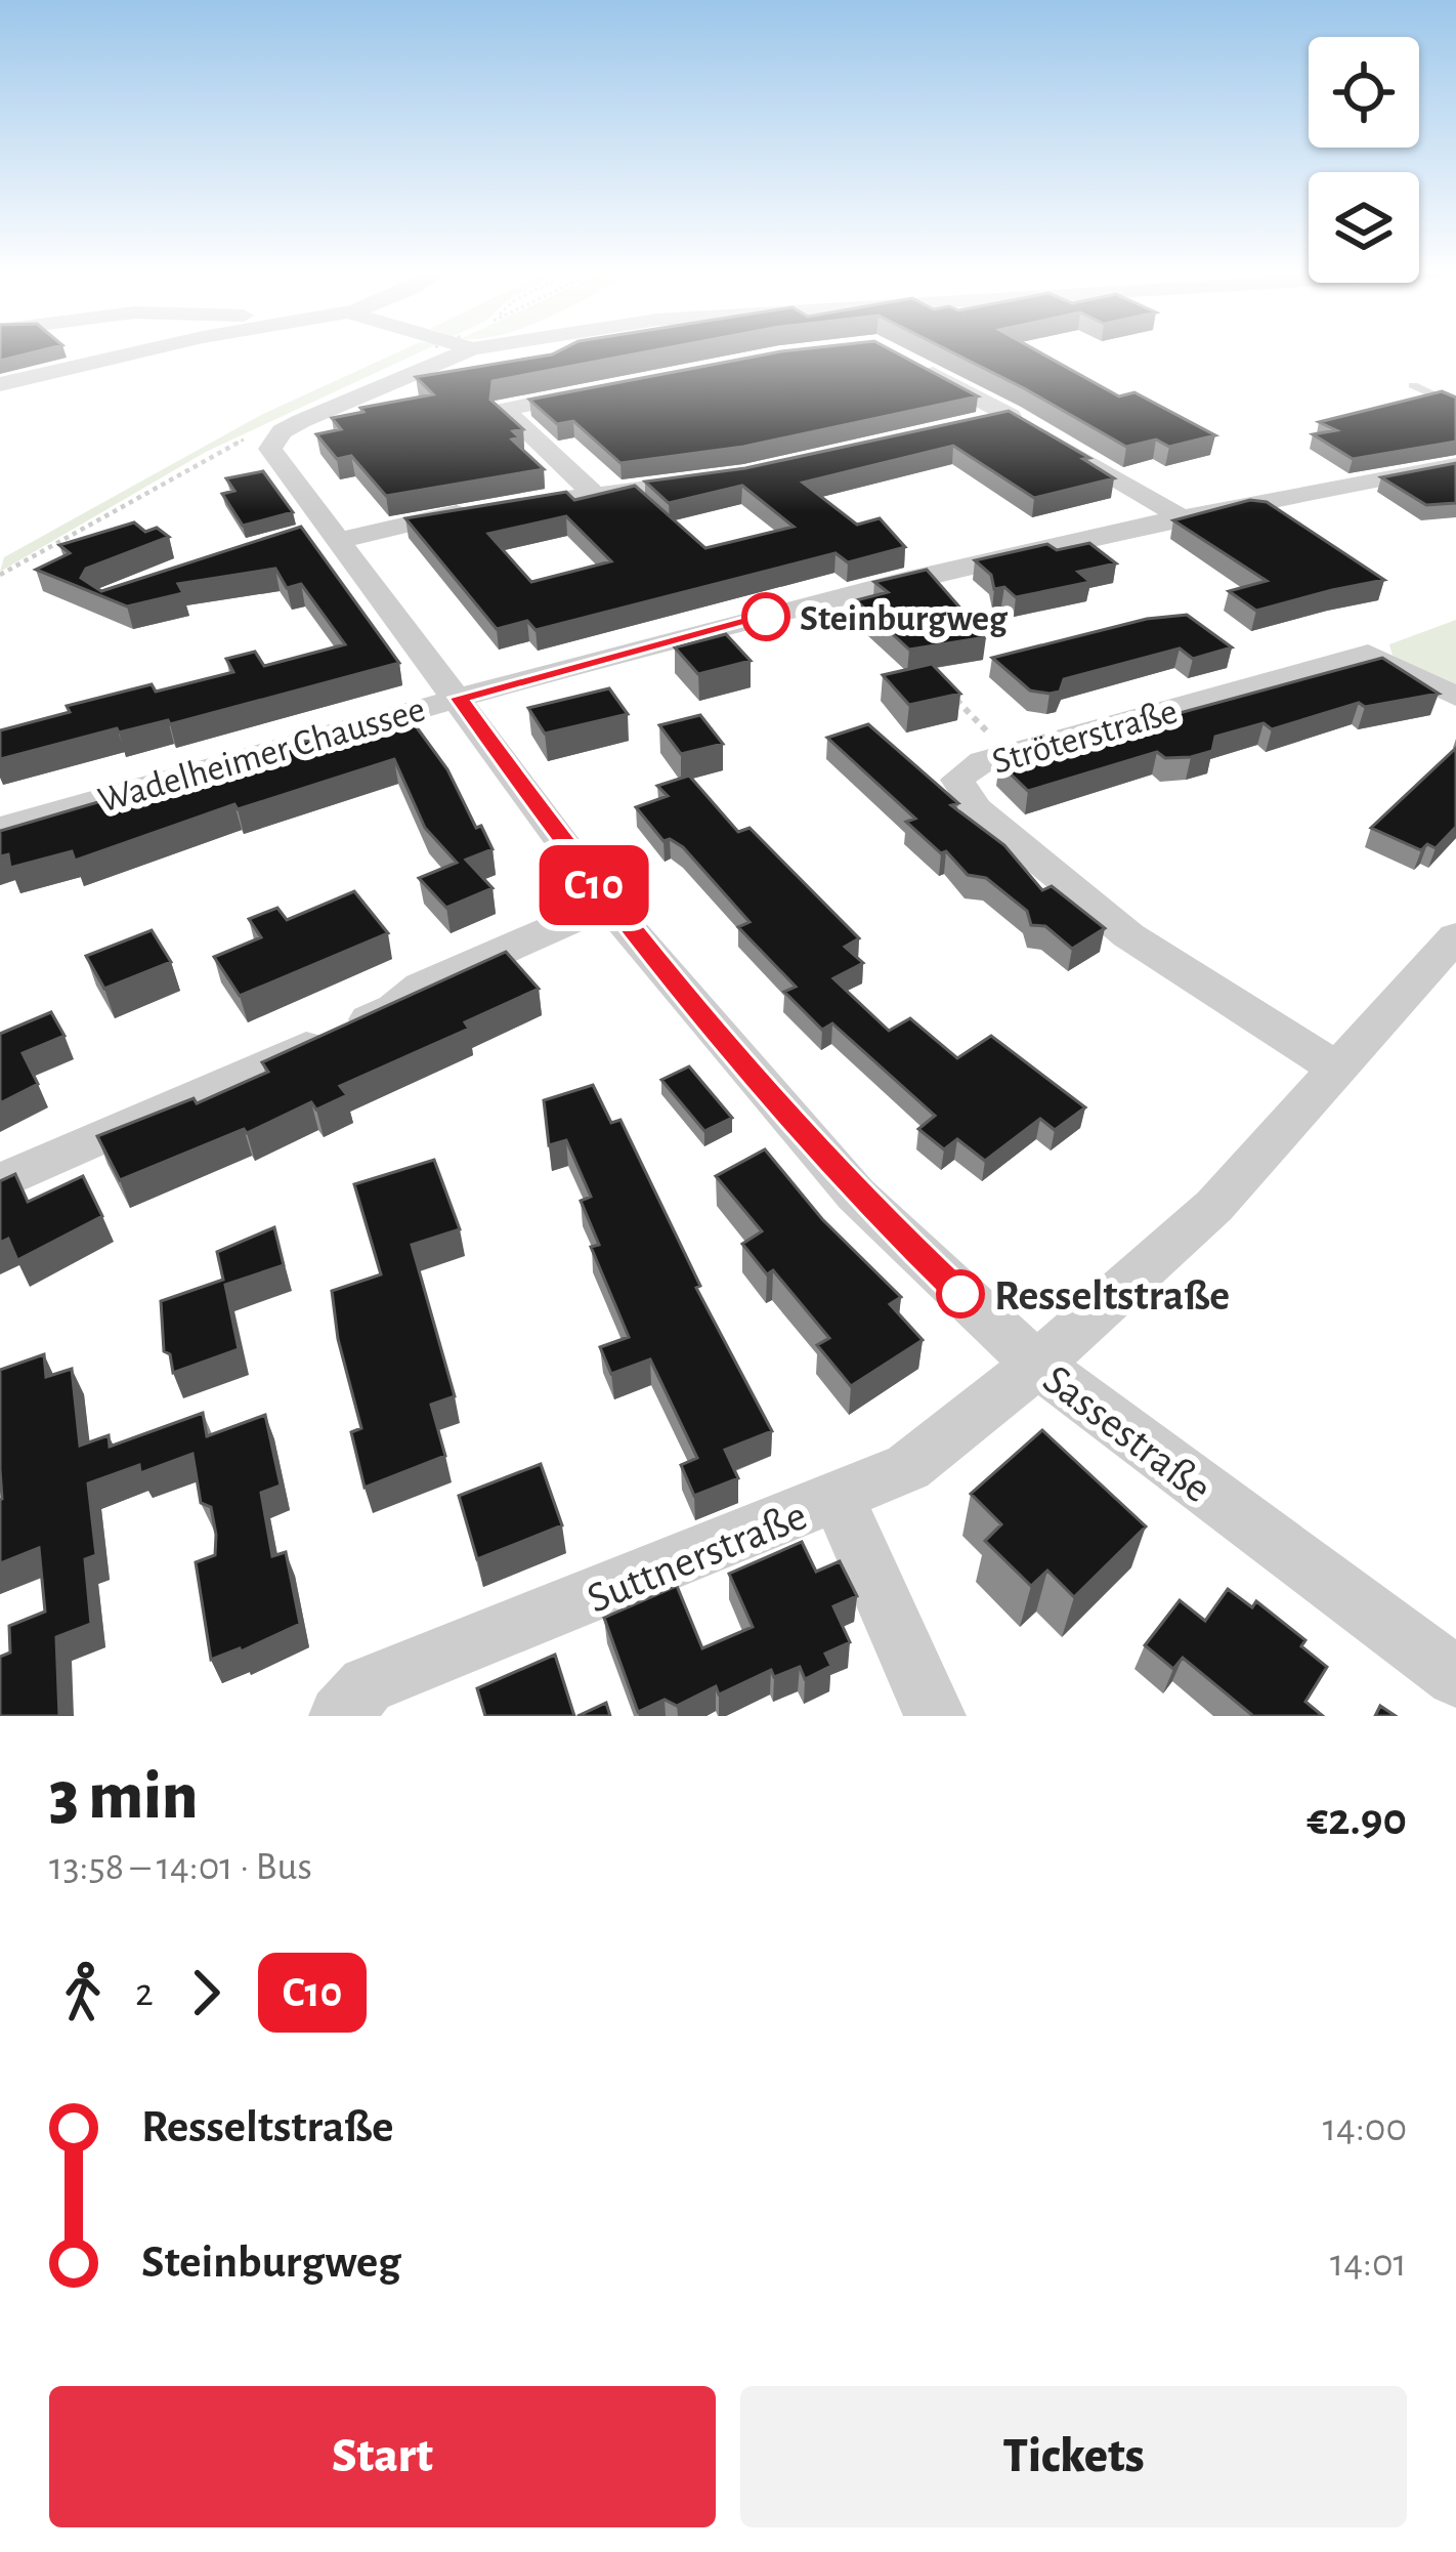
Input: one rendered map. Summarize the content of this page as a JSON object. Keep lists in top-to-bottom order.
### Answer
{
  "streets": {
    "street": [
      "Ströterstraße",
      "Wadelheimer Chaussee",
      "Sassestraße",
      "Suttnerstraße"
    ]
  },
  "crossings": [
    ["Wadelheimer Chaussee", "Sassestraße"],
    ["Sassestraße", "Suttnerstraße"]
  ],
  "places": ["Steinburgweg", "Resseltstraße"],
  "lines": ["bus line C10"],
  "page": {
    "on_map": "C10",
    "heading": ["3 min", "13:58 – 14:01 · Bus", "€2.90"],
    "legs": ["2", "C10"],
    "list": [
      {
        "name": "Resseltstraße",
        "value": "14:00"
      },
      {
        "name": "Steinburgweg",
        "value": "14:01"
      }
    ],
    "buttons": ["Start", "Tickets"]
  }
}
